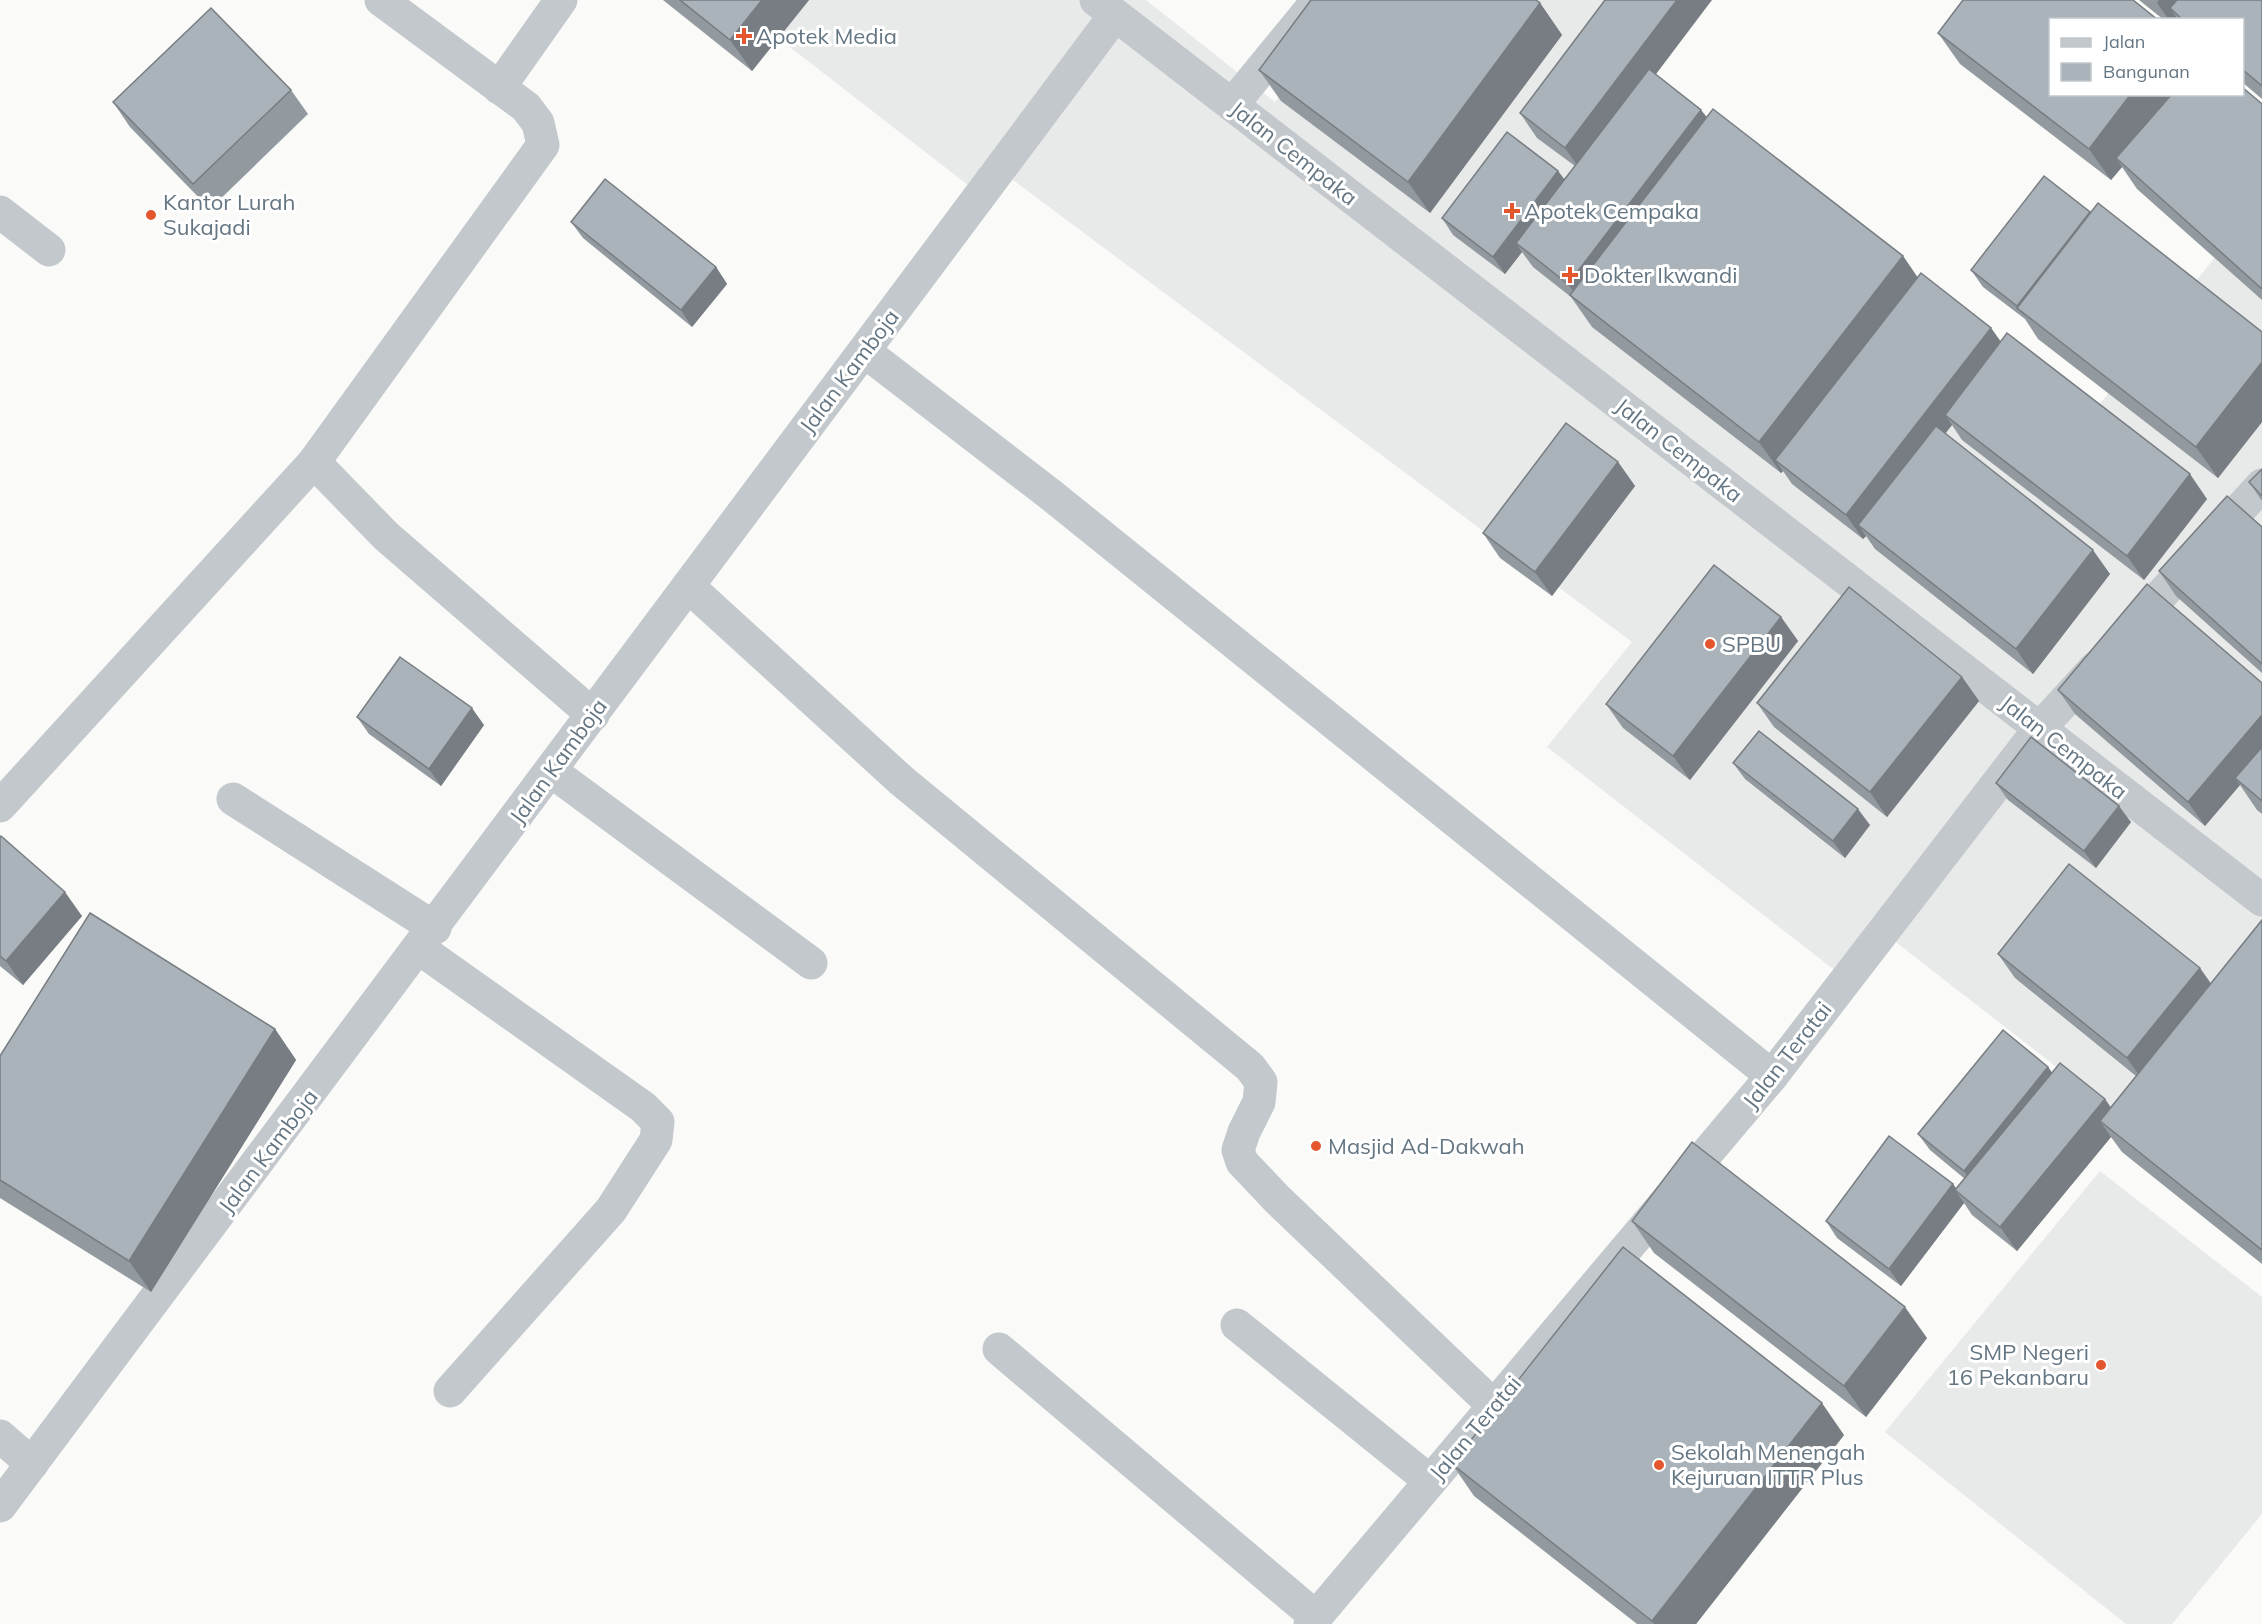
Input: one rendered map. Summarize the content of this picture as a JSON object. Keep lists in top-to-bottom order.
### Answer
{
  "streets": {
    "street": ["Jalan Cempaka", "Jalan Kamboja", "Jalan Teratai"]
  },
  "crossings": [
    ["Jalan Cempaka", "Jalan Kamboja"],
    ["Jalan Cempaka", "Jalan Teratai"]
  ],
  "places": {
    "health": ["Apotek Media", "Apotek Cempaka", "Dokter Ikwandi"],
    "other": [
      "Kantor Lurah Sukajadi",
      "SPBU",
      "Masjid Ad-Dakwah",
      "SMP Negeri 16 Pekanbaru",
      "Sekolah Menengah Kejuruan ITTR Plus"
    ]
  },
  "legend": ["Jalan", "Bangunan"]
}
